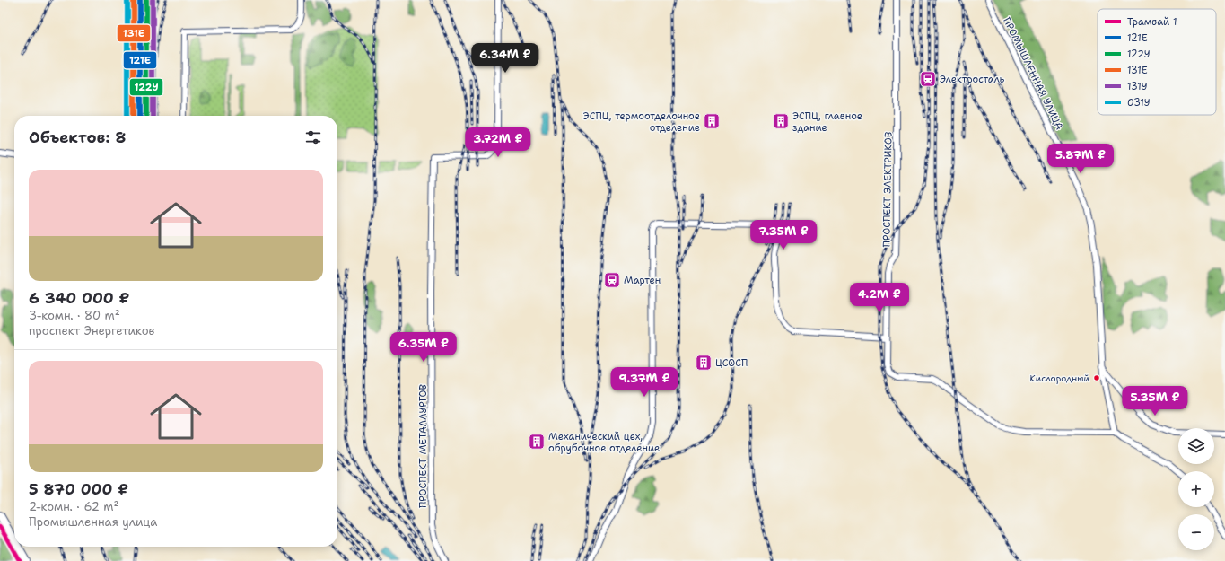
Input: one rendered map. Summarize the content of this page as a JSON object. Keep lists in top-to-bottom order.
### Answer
{
  "streets": {
    "street": ["ПРОМЫШЛЕННАЯ УЛИЦА", "ПРОСПЕКТ ЭЛЕКТРИКОВ", "ПРОСПЕКТ МЕТАЛЛУРГОВ"]
  },
  "crossings": [
    ["ПРОМЫШЛЕННАЯ УЛИЦА", "ПРОСПЕКТ ЭЛЕКТРИКОВ"]
  ],
  "places": {
    "station": ["Электросталь", "Мартен"],
    "building": [
      "ЭСПЦ, термоотделочное отделение",
      "ЭСПЦ, главное здание",
      "ЦСОСП",
      "Механический цех, обрубочное отделение"
    ],
    "other": ["Кислородный"]
  },
  "lines": [
    "transit line 121Е",
    "transit line 122У",
    "transit line 131Е",
    "transit line 131У",
    "transit line 031У",
    "tram line 1"
  ],
  "legend": [
    "Трамвай 1",
    "121Е",
    "122У",
    "131Е",
    "131У",
    "031У"
  ],
  "page": {
    "price": [
      "6.34M ₽",
      "3.72M ₽",
      "5.87M ₽",
      "7.35M ₽",
      "4.2M ₽",
      "6.35M ₽",
      "9.37M ₽",
      "5.35M ₽"
    ],
    "heading": "Объектов: 8",
    "list": [
      {
        "name": "6 340 000 ₽",
        "note": "3-комн. · 80 m² · проспект Энергетиков"
      },
      {
        "name": "5 870 000 ₽",
        "note": "2-комн. · 62 m² · Промышленная улица"
      }
    ],
    "map_buttons": ["+", "−"]
  }
}
